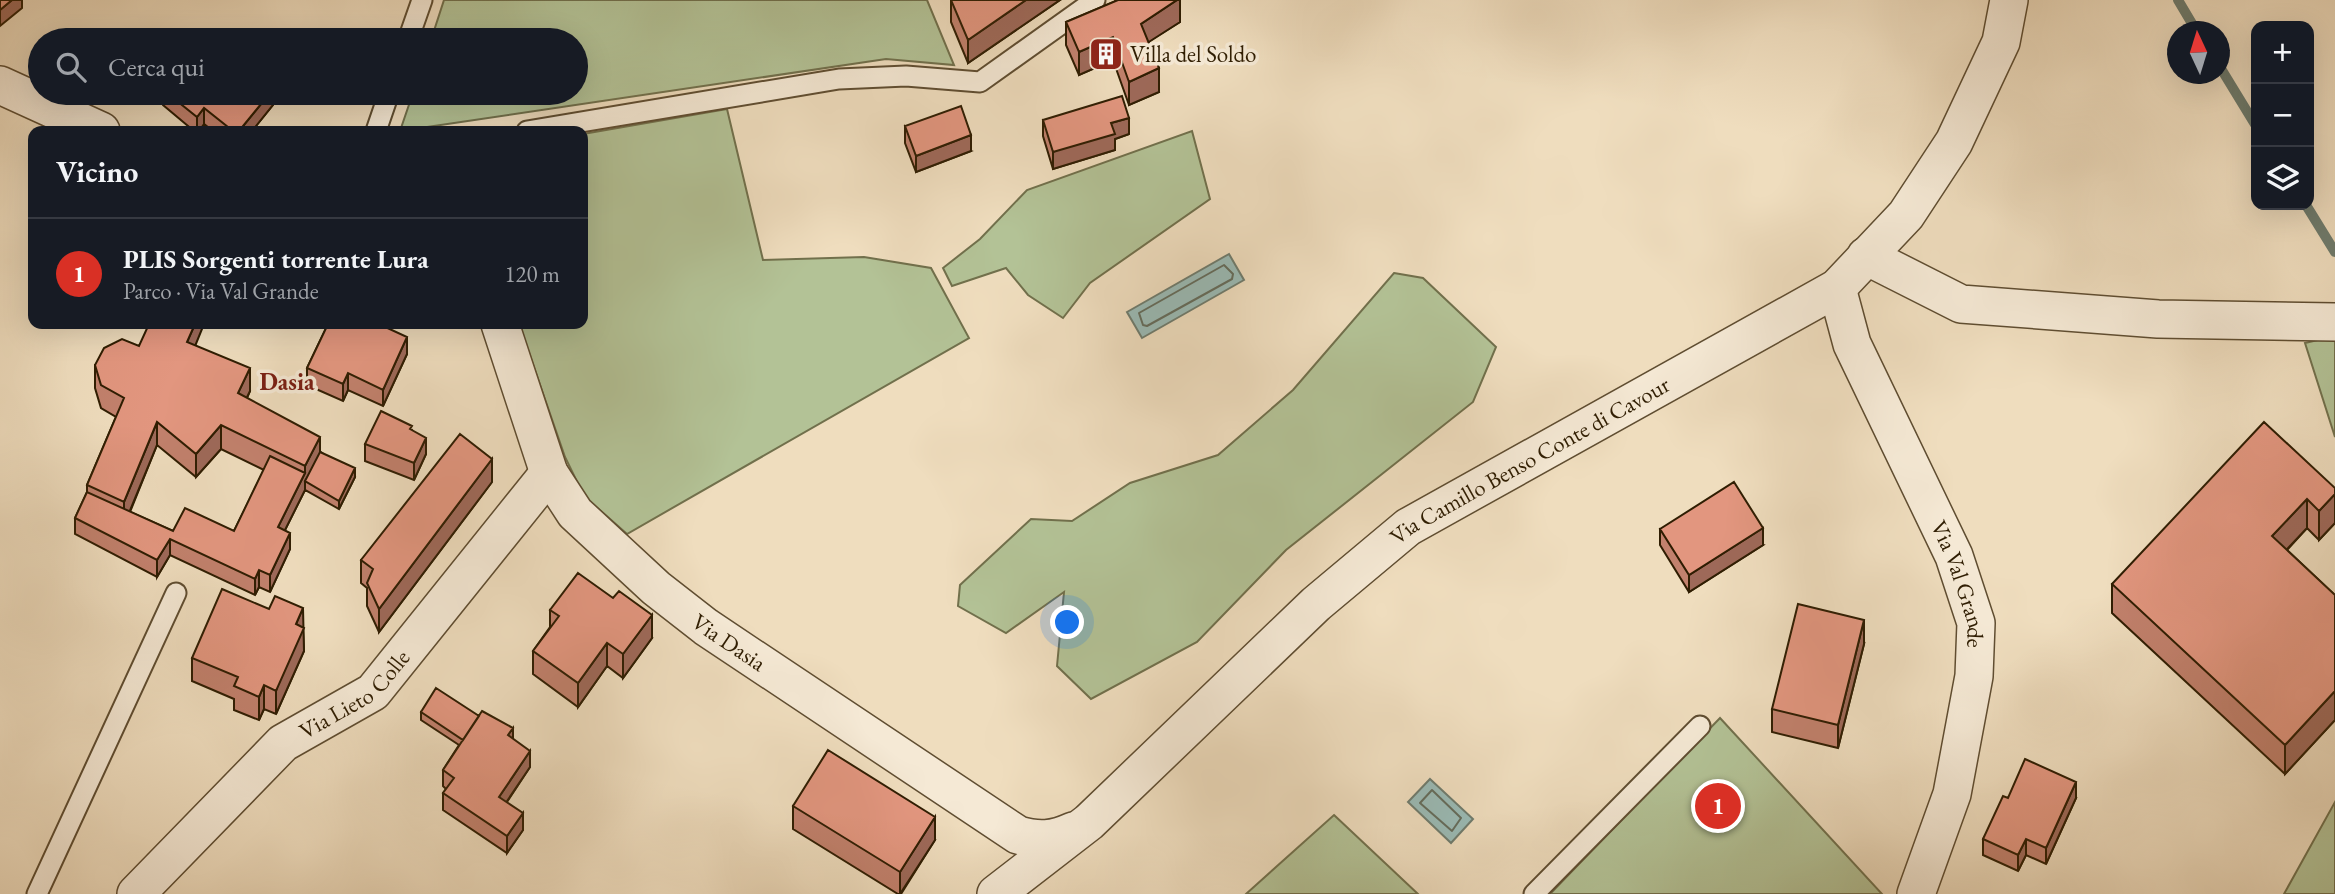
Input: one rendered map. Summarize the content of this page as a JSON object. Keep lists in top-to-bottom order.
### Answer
{
  "streets": {
    "street": [
      "Via Camillo Benso Conte di Cavour",
      "Via Val Grande",
      "Via Dasia",
      "Via Lieto Colle"
    ]
  },
  "crossings": [
    ["Via Camillo Benso Conte di Cavour", "Via Val Grande"],
    ["Via Camillo Benso Conte di Cavour", "Via Dasia"],
    ["Via Dasia", "Via Lieto Colle"]
  ],
  "districts": ["Dasia"],
  "places": {
    "building": ["Villa del Soldo"]
  },
  "north": "top",
  "page": {
    "map_buttons": ["+", "−"],
    "search": "Cerca qui",
    "heading": "Vicino",
    "list": [
      {
        "mark": "1",
        "name": "PLIS Sorgenti torrente Lura",
        "note": "Parco · Via Val Grande",
        "value": "120 m"
      }
    ],
    "pins": "1"
  }
}
